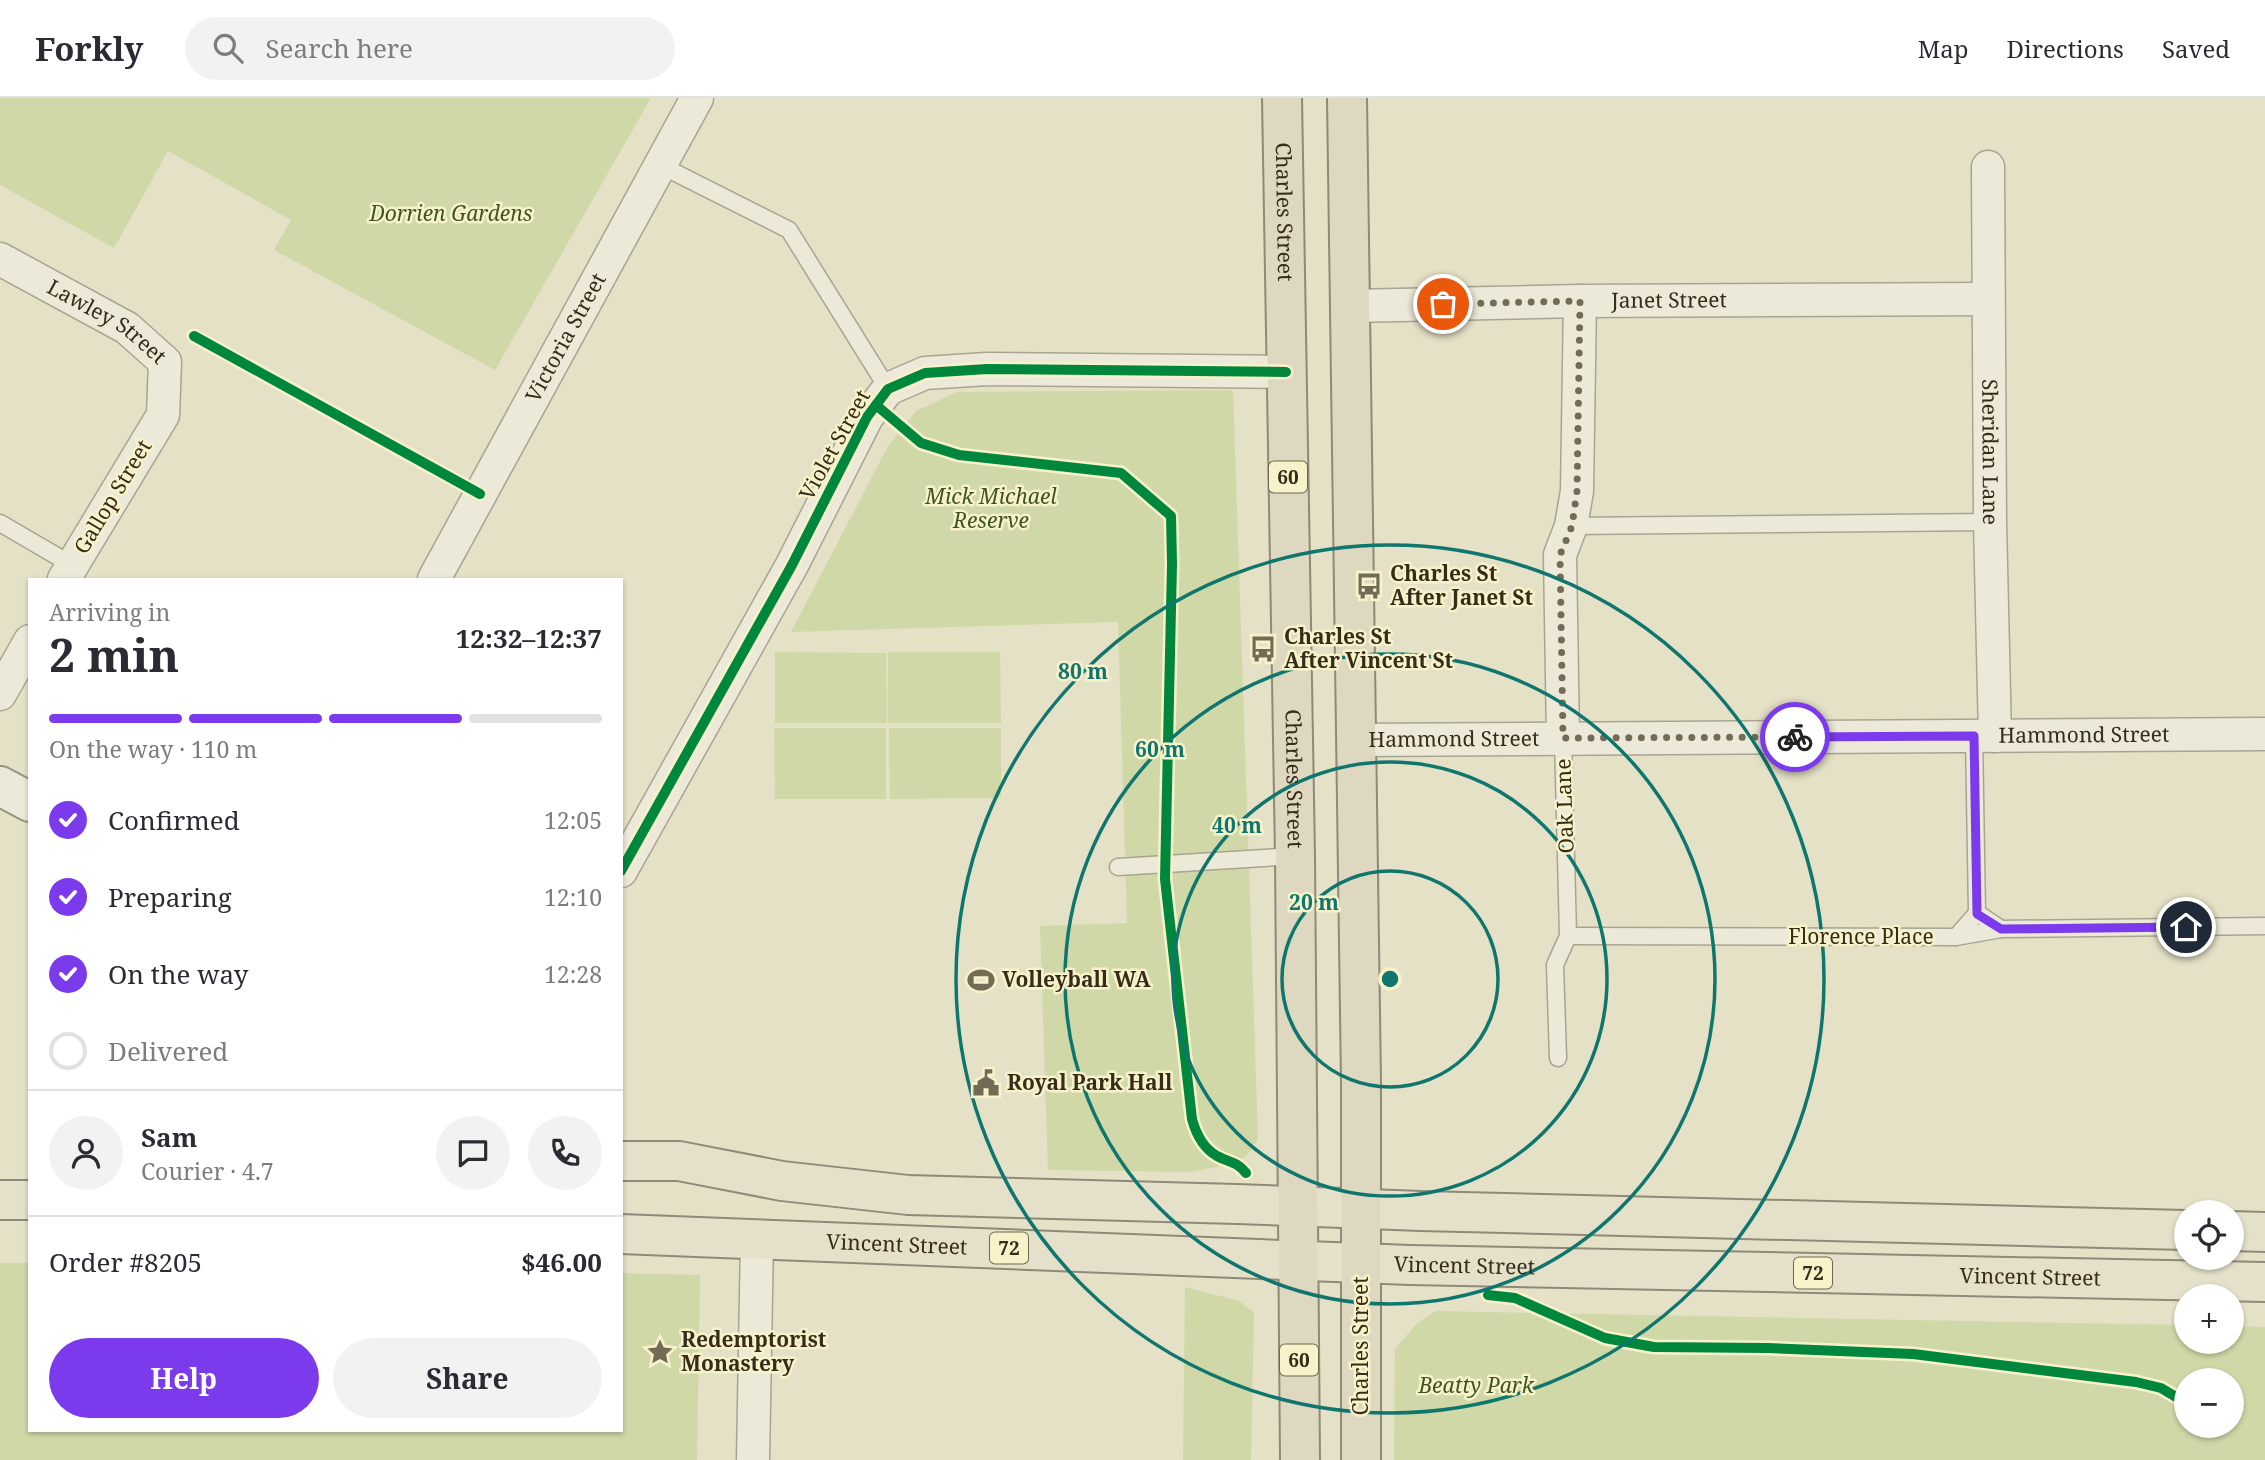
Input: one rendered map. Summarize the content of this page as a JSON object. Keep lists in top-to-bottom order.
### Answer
{
  "streets": {
    "highway": ["Charles Street", "60"],
    "main road": ["Vincent Street", "72"],
    "street": [
      "Janet Street",
      "Lawley Street",
      "Victoria Street",
      "Violet Street",
      "Sheridan Lane",
      "Gallop Street",
      "Hammond Street",
      "Oak Lane"
    ],
    "lane": ["Florence Place"]
  },
  "crossings": [
    ["Charles Street", "Janet Street"],
    ["Charles Street", "Violet Street"],
    ["Charles Street", "Hammond Street"],
    ["Charles Street", "Vincent Street"],
    ["Janet Street", "Sheridan Lane"],
    ["Janet Street", "Oak Lane"],
    ["Lawley Street", "Gallop Street"],
    ["Sheridan Lane", "Hammond Street"],
    ["Hammond Street", "Oak Lane"],
    ["Oak Lane", "Florence Place"]
  ],
  "parks": ["Dorrien Gardens", "Mick Michael Reserve", "Beatty Park"],
  "places": {
    "bus stop": ["Charles St After Janet St", "Charles St After Vincent St"],
    "sports": ["Volleyball WA"],
    "public building": ["Royal Park Hall"],
    "place": ["Redemptorist Monastery"]
  },
  "page": {
    "header": "Forkly",
    "search": "Search here",
    "nav": ["Map", "Directions", "Saved"],
    "heading": ["2 min", "Arriving in", "12:32–12:37"],
    "panel": [
      "Sam",
      "Courier · 4.7",
      "Order #8205",
      "$46.00"
    ],
    "bar": "On the way · 110 m",
    "list": [
      ["Confirmed", "12:05"],
      ["Preparing", "12:10"],
      ["On the way", "12:28"],
      "Delivered"
    ],
    "map_buttons": ["+", "−"],
    "buttons": ["Help", "Share"]
  },
  "rings": [
    "80 m",
    "60 m",
    "40 m",
    "20 m"
  ]
}
